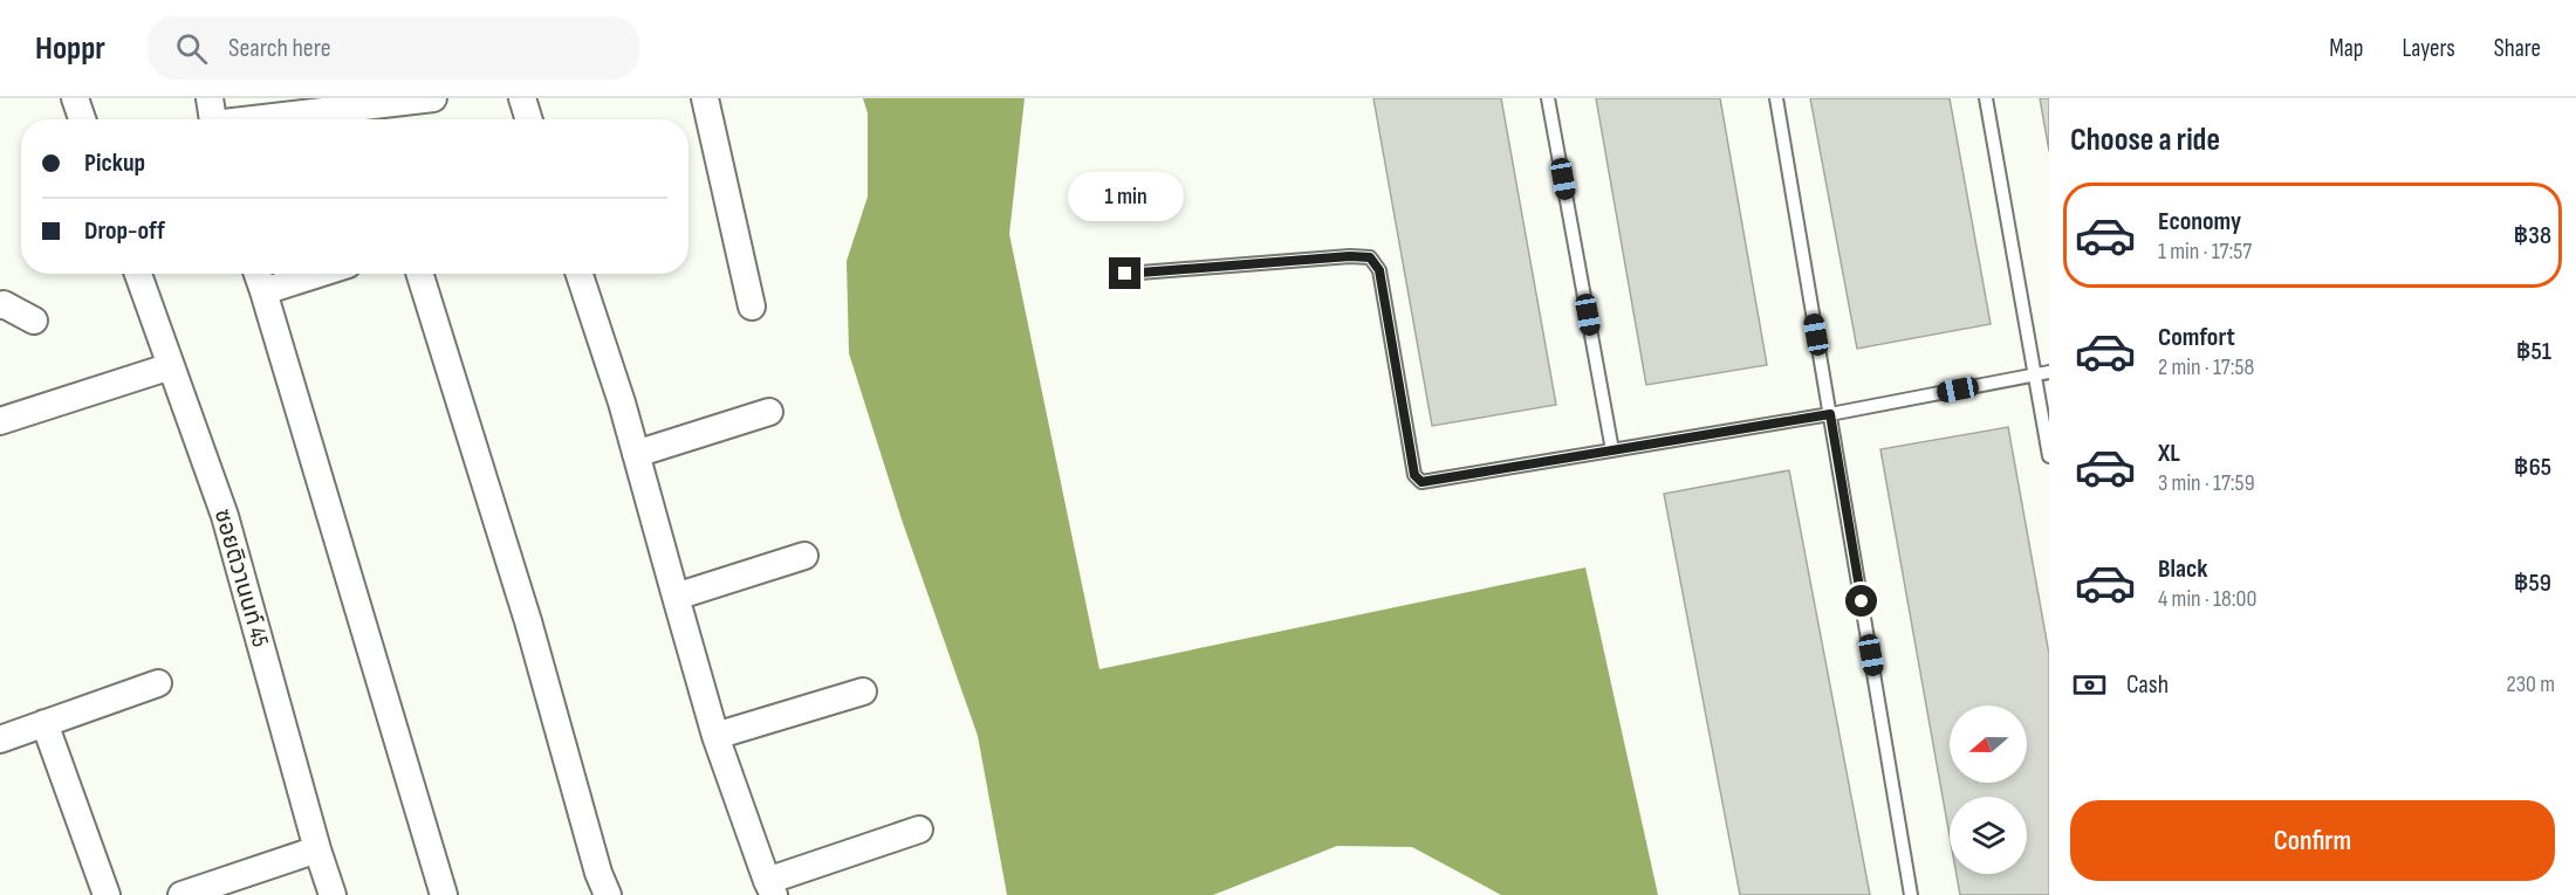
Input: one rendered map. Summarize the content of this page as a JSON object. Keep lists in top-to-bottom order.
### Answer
{
  "streets": {
    "street": ["ซอยติวานนท์ 45"]
  },
  "north": "left",
  "page": {
    "header": "Hoppr",
    "search": "Search here",
    "nav": ["Map", "Layers", "Share"],
    "heading": "Choose a ride",
    "banner": ["Pickup", "Drop-off"],
    "bubble": "1 min",
    "list": [
      {
        "name": "Economy",
        "note": "1 min · 17:57",
        "value": "฿38"
      },
      {
        "name": "Comfort",
        "note": "2 min · 17:58",
        "value": "฿51"
      },
      {
        "name": "XL",
        "note": "3 min · 17:59",
        "value": "฿65"
      },
      {
        "name": "Black",
        "note": "4 min · 18:00",
        "value": "฿59"
      }
    ],
    "pay": ["Cash", "230 m"],
    "buttons": "Confirm"
  }
}
